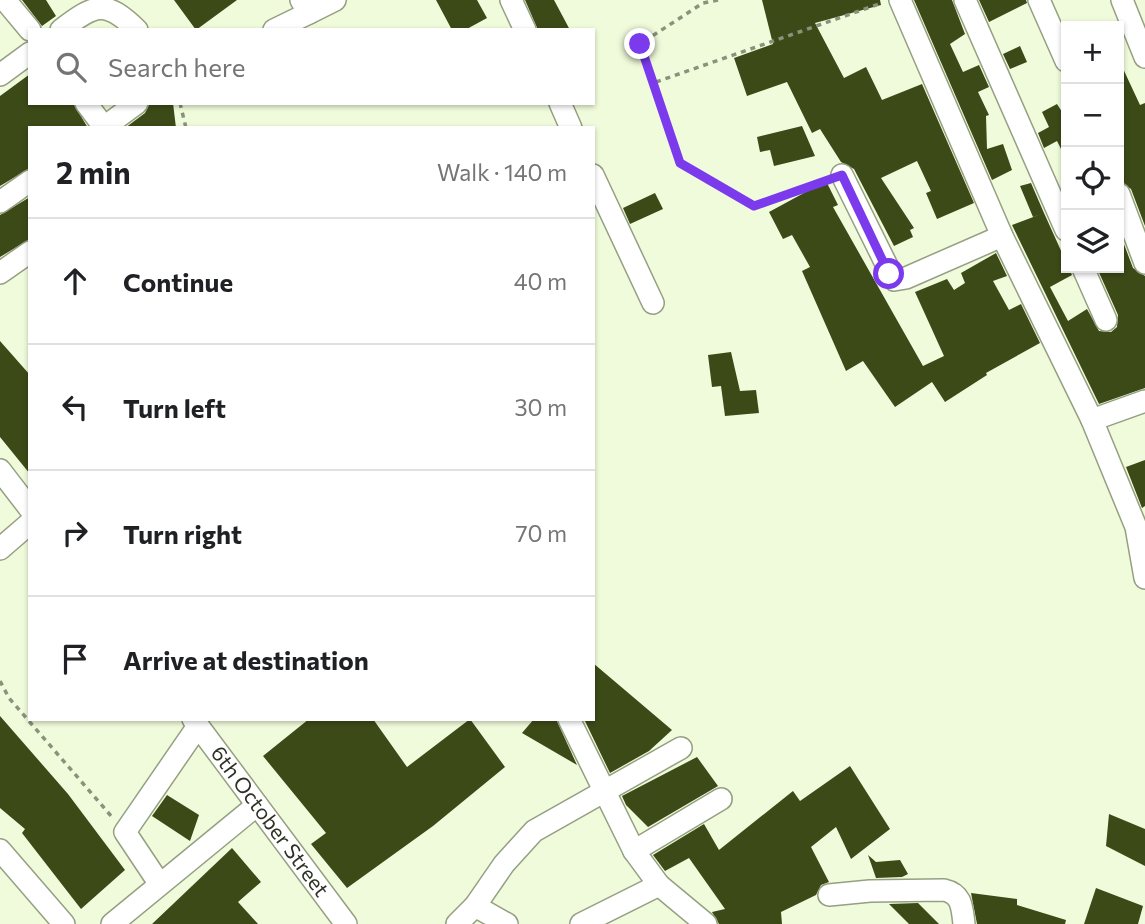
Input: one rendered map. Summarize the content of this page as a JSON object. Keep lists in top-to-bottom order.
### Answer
{
  "streets": {
    "street": ["6th October Street"]
  },
  "page": {
    "map_buttons": ["+", "−"],
    "search": "Search here",
    "heading": ["2 min", "Walk · 140 m"],
    "list": [
      ["Continue", "40 m"],
      ["Turn left", "30 m"],
      ["Turn right", "70 m"],
      "Arrive at destination"
    ]
  }
}
